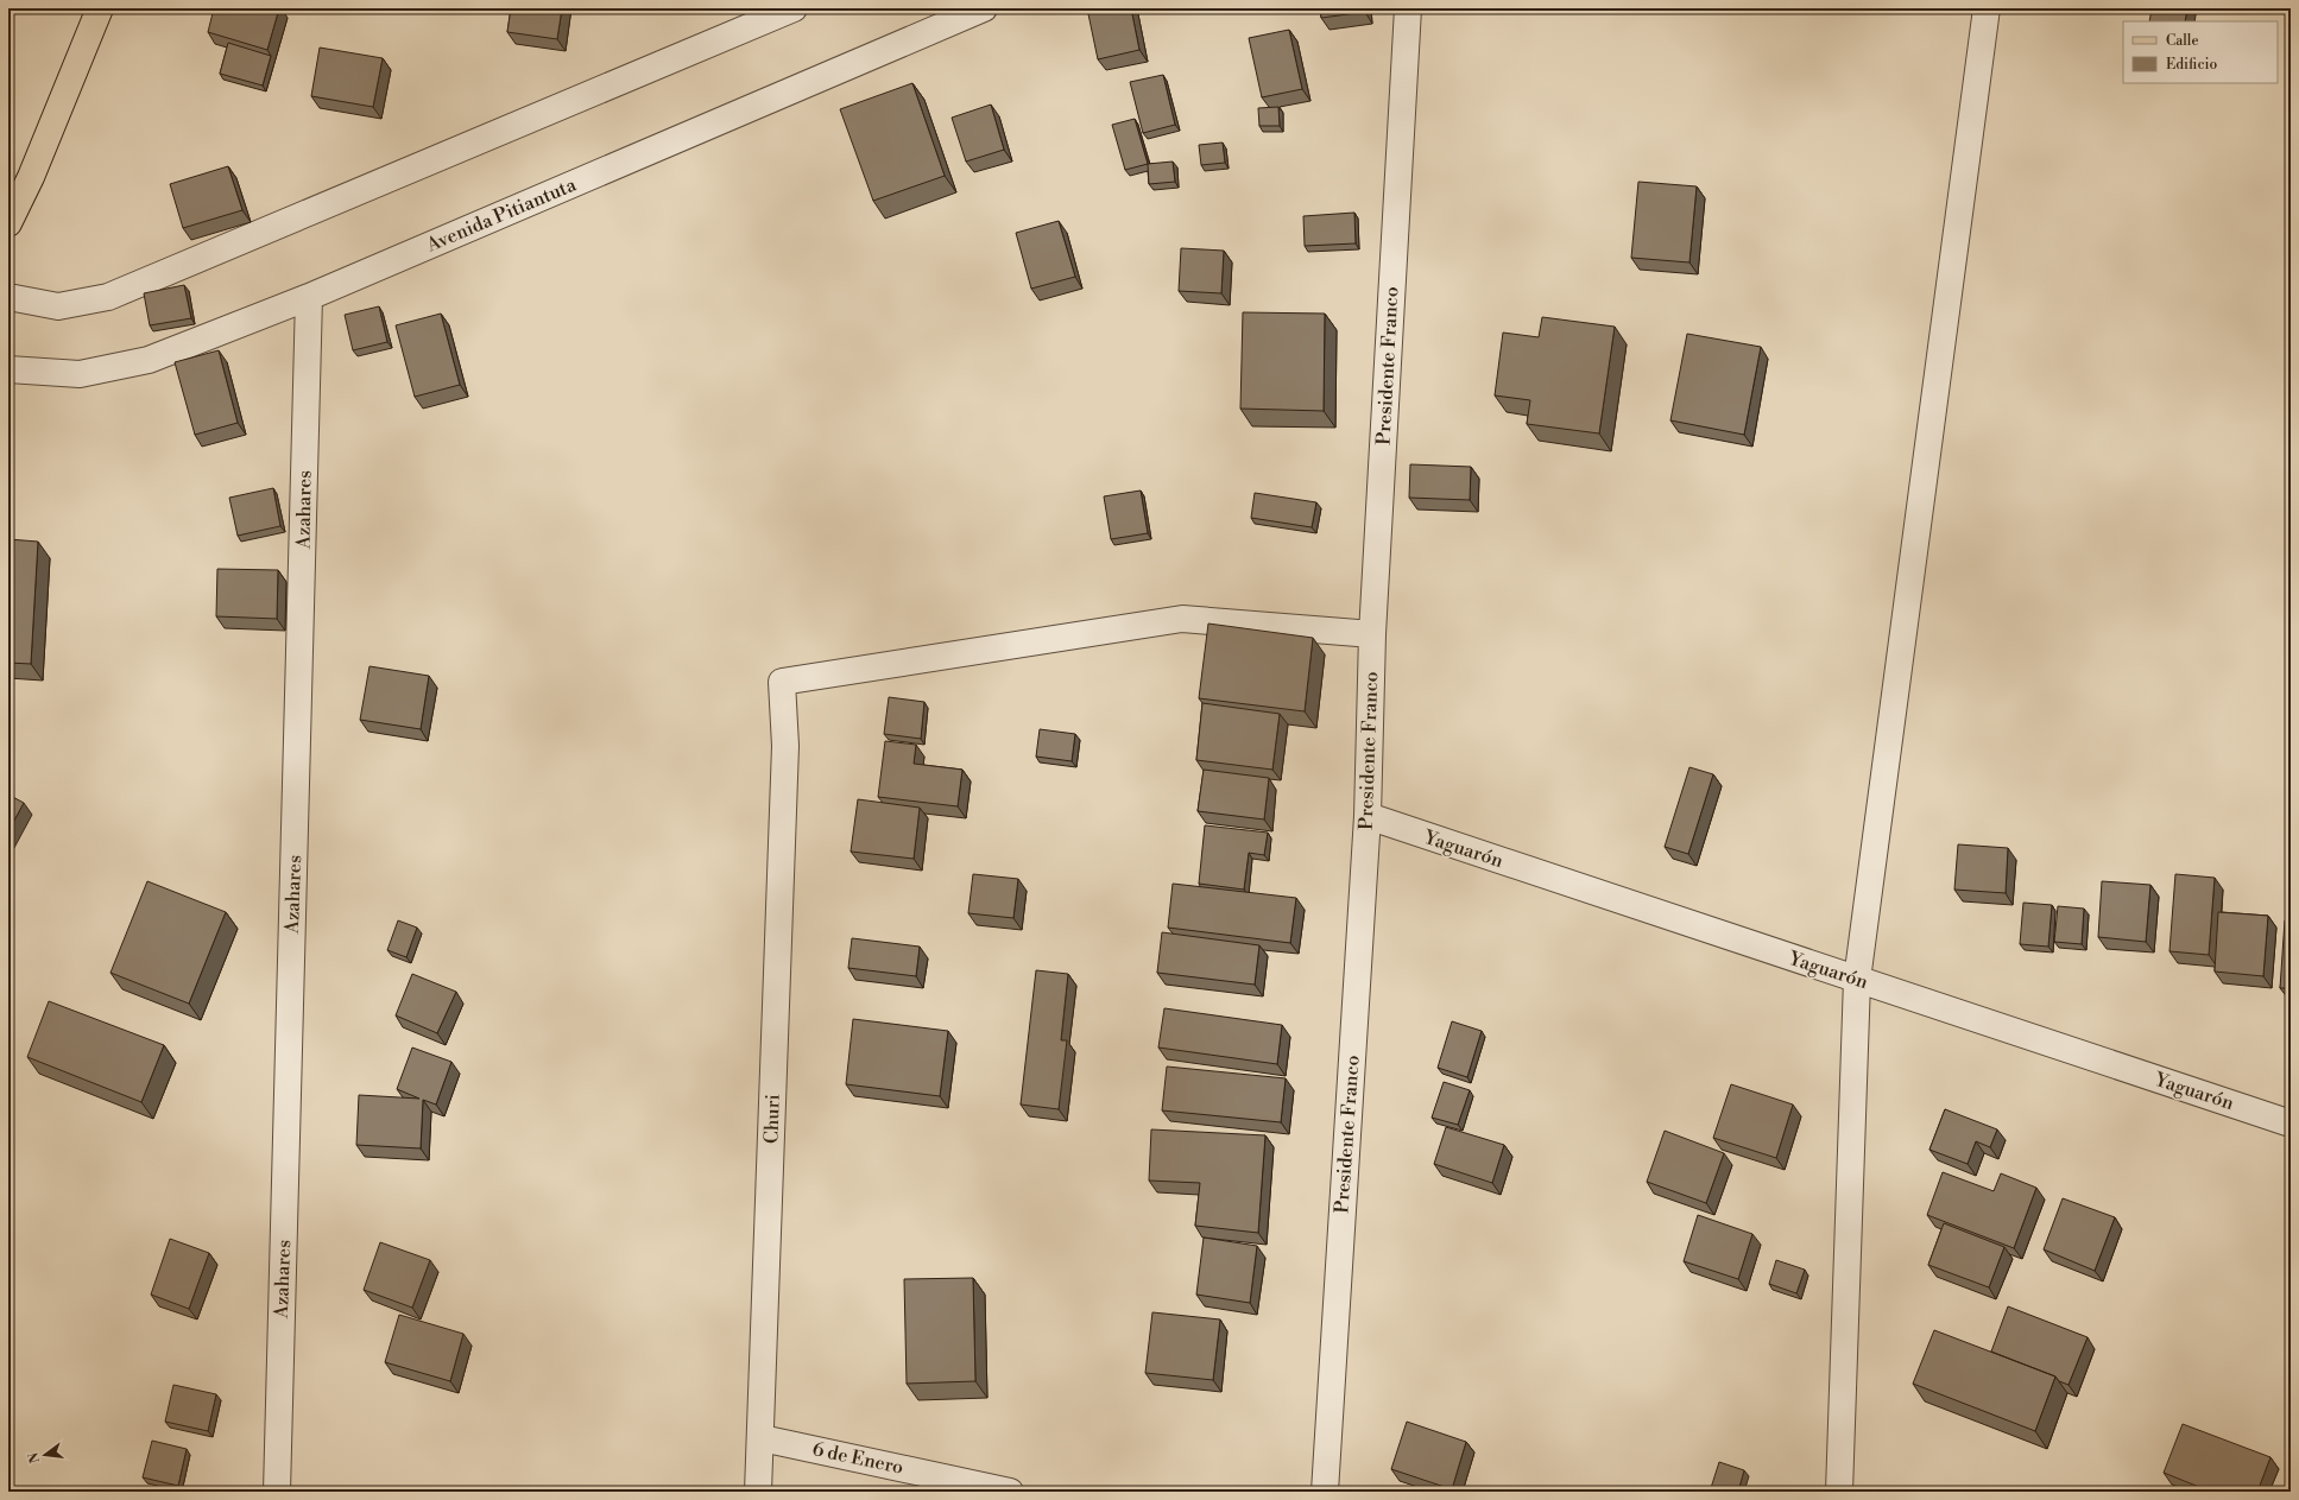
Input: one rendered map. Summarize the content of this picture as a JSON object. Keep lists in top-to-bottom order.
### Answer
{
  "streets": {
    "street": [
      "Avenida Pitiantuta",
      "Presidente Franco",
      "Azahares",
      "Yaguarón",
      "Churi",
      "6 de Enero"
    ]
  },
  "crossings": [
    ["Avenida Pitiantuta", "Azahares"],
    ["Presidente Franco", "Yaguarón"],
    ["Presidente Franco", "Churi"],
    ["Churi", "6 de Enero"]
  ],
  "legend": ["Calle", "Edificio"],
  "north": "left"
}
